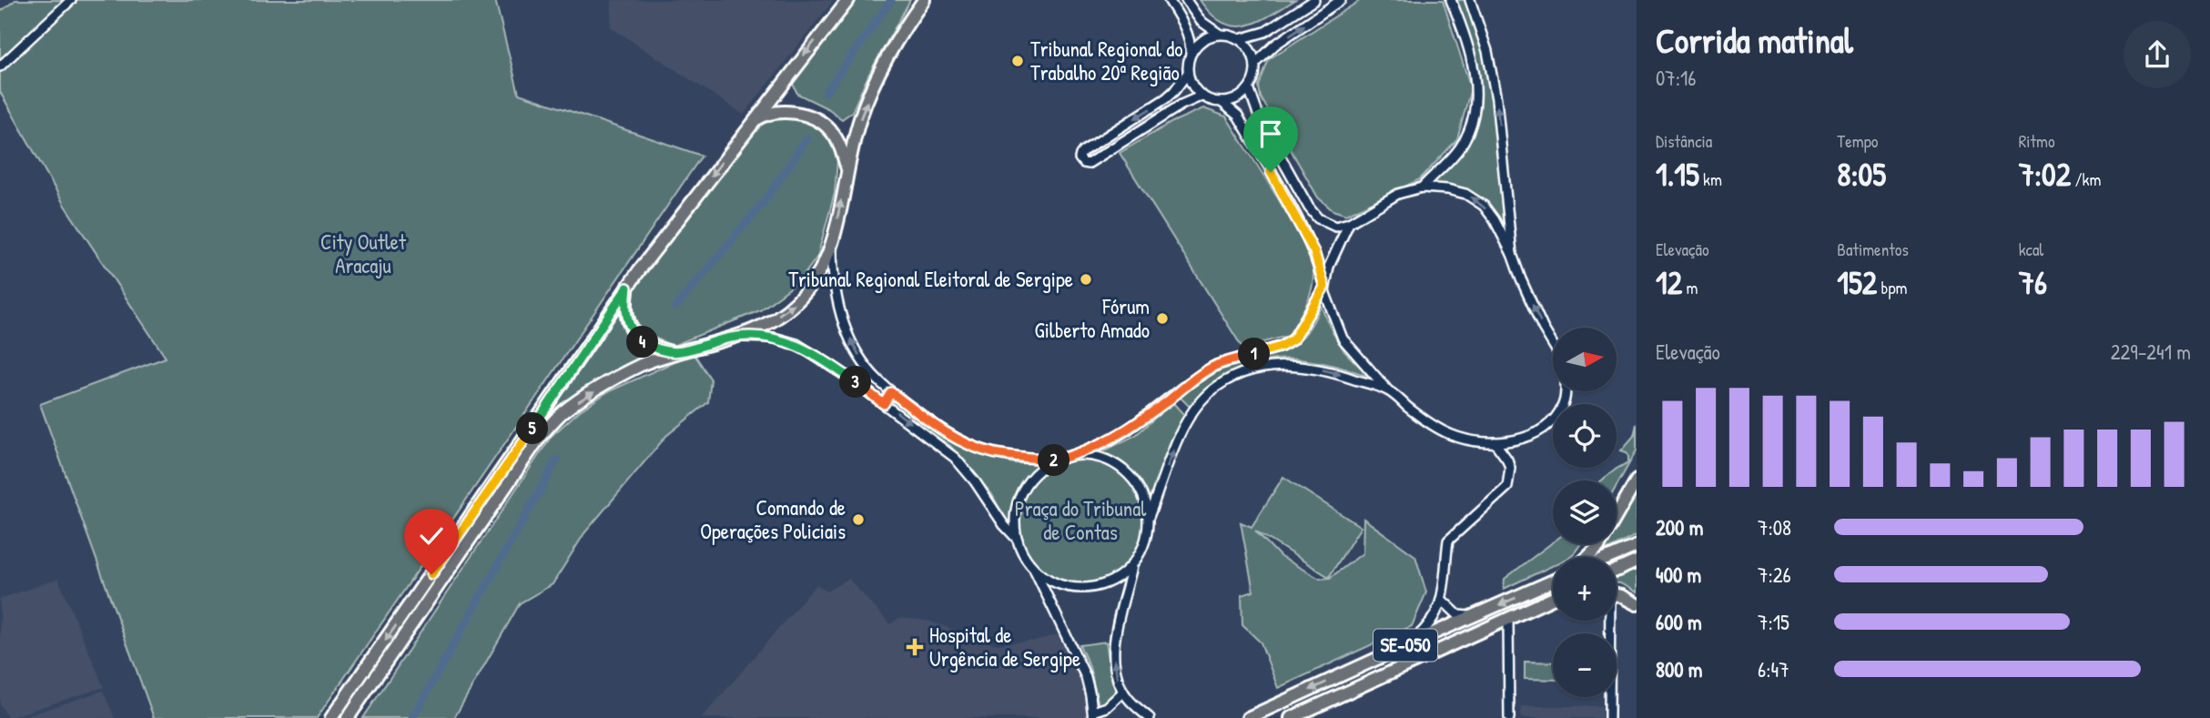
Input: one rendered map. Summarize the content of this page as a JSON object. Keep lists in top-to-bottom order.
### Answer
{
  "streets": {
    "main road": ["SE-050"]
  },
  "parks": ["City Outlet Aracaju", "Praça do Tribunal de Contas"],
  "places": {
    "other": [
      "Tribunal Regional do Trabalho 20ª Região",
      "Tribunal Regional Eleitoral de Sergipe",
      "Fórum Gilberto Amado",
      "Comando de Operações Policiais"
    ],
    "health": ["Hospital de Urgência de Sergipe"]
  },
  "north": "right",
  "page": {
    "heading": ["Corrida matinal", "07:16"],
    "stats": [
      ["Distância", "1.15 km"],
      ["Tempo", "8:05"],
      ["Ritmo", "7:02 /km"],
      ["Elevação", "12 m"],
      ["Batimentos", "152 bpm"],
      ["kcal", "76"]
    ],
    "chart": ["Elevação", "229–241 m"],
    "pins": [
      "4",
      "1",
      "3",
      "5",
      "2"
    ],
    "map_buttons": ["+", "−"],
    "list": [
      {
        "name": "200 m",
        "note": "7:08"
      },
      {
        "name": "400 m",
        "note": "7:26"
      },
      {
        "name": "600 m",
        "note": "7:15"
      },
      {
        "name": "800 m",
        "note": "6:47"
      }
    ]
  }
}
